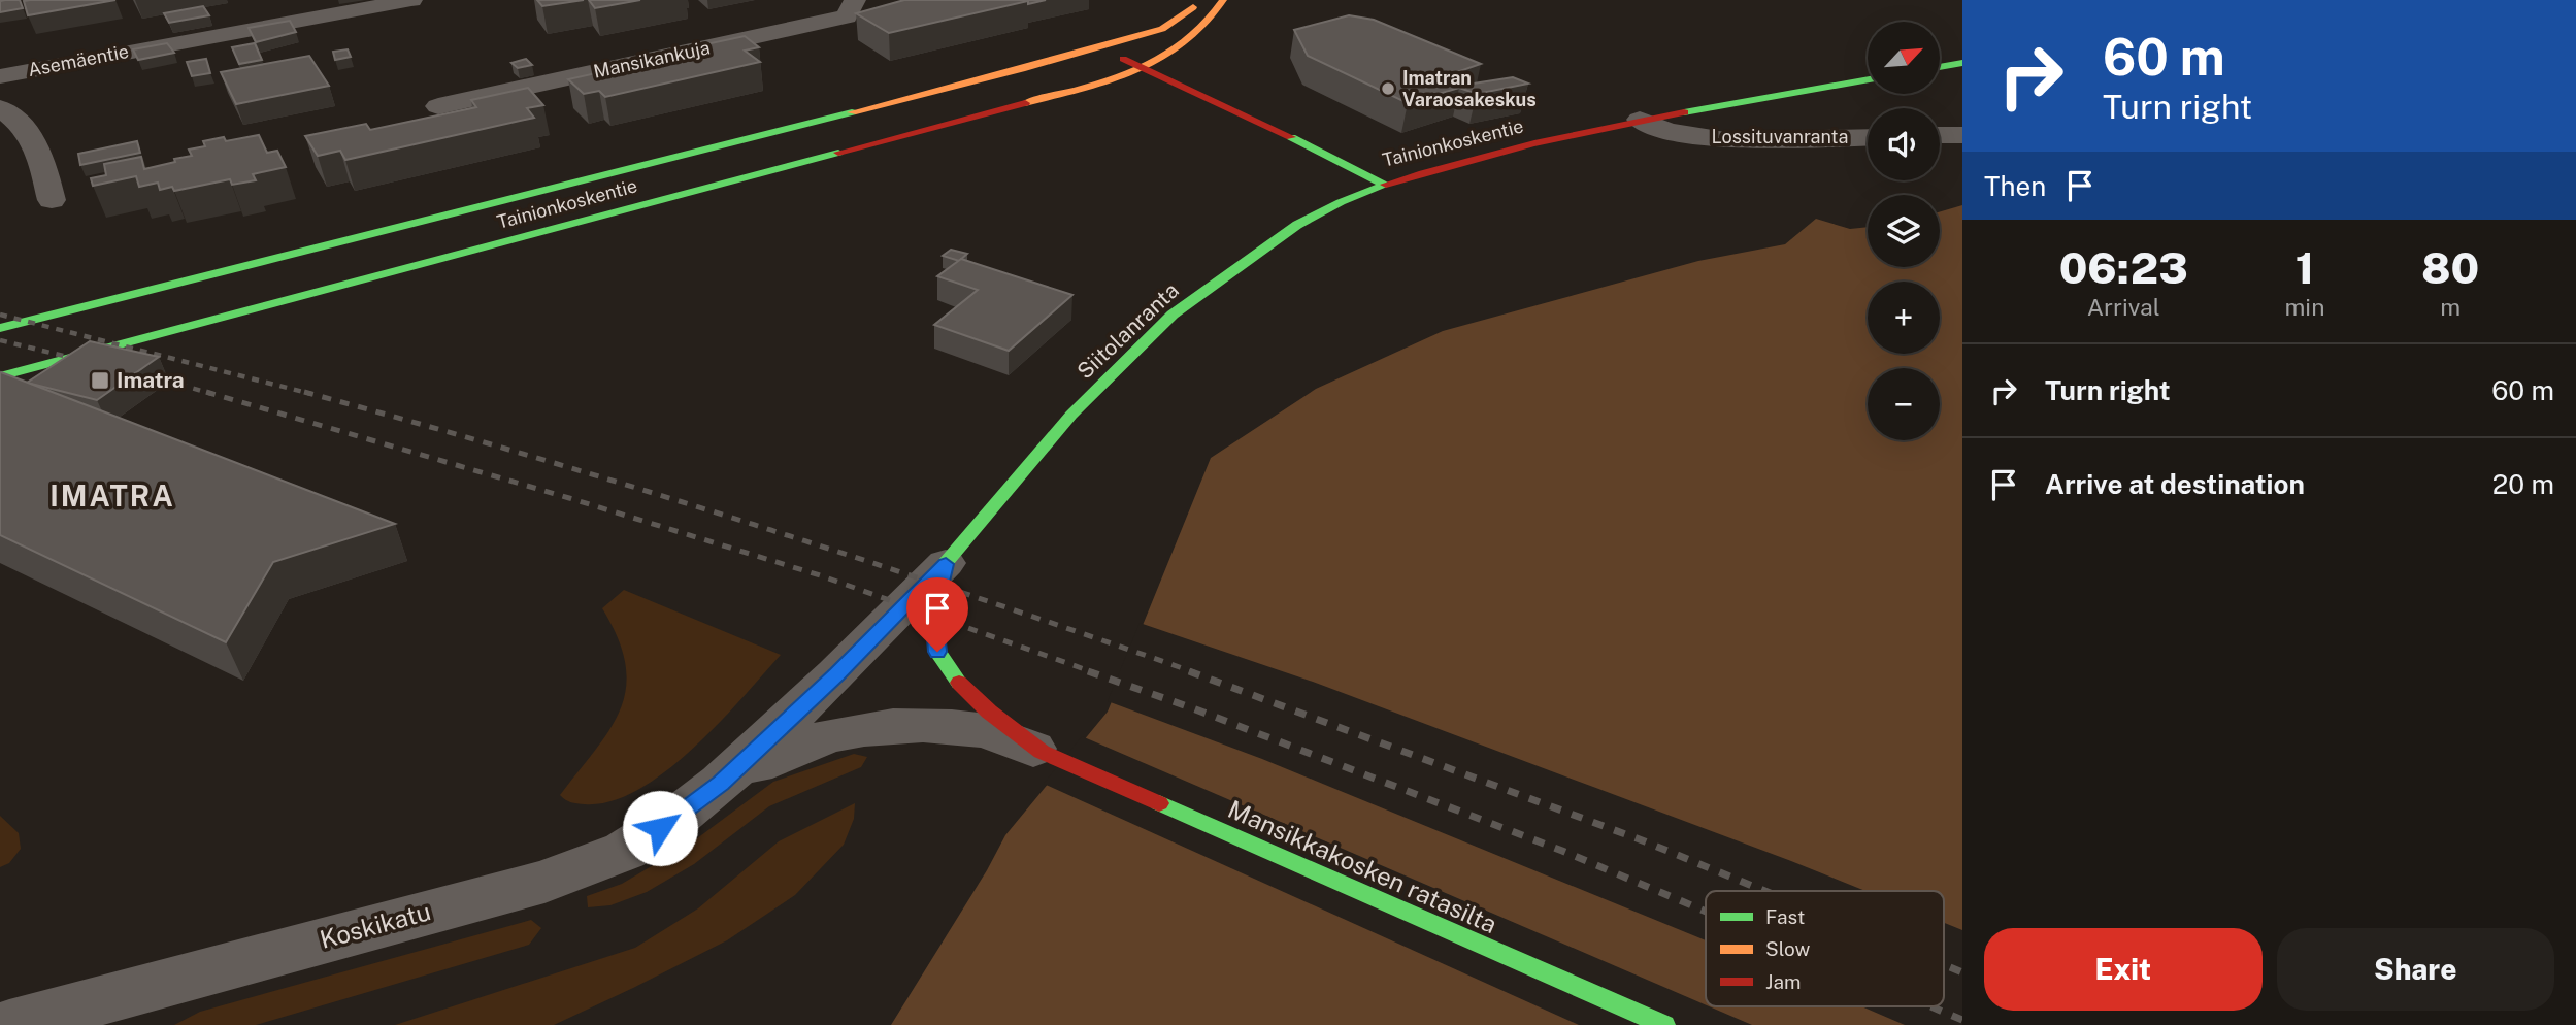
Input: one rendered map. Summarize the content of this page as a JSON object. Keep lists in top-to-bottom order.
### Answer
{
  "streets": {
    "main road": ["Tainionkoskentie", "Siitolanranta", "Mansikkakosken ratasilta"],
    "street": [
      "Mansikankuja",
      "Asemäentie",
      "Lossituvanranta",
      "Koskikatu"
    ]
  },
  "crossings": [
    ["Lossituvanranta", "Tainionkoskentie"],
    ["Tainionkoskentie", "Siitolanranta"],
    ["Siitolanranta", "Mansikkakosken ratasilta"],
    ["Siitolanranta", "Koskikatu"],
    ["Mansikkakosken ratasilta", "Koskikatu"]
  ],
  "districts": ["IMATRA"],
  "places": {
    "other": ["Imatran Varaosakeskus"],
    "transit": ["Imatra"]
  },
  "legend": ["Fast", "Slow", "Jam"],
  "north": "top right",
  "page": {
    "turn": ["60 m", "Turn right"],
    "map_buttons": ["+", "−"],
    "then": "Then",
    "eta": [
      "06:23",
      "Arrival",
      "1",
      "min",
      "80",
      "m"
    ],
    "list": [
      {
        "name": "Turn right",
        "value": "60 m"
      },
      {
        "name": "Arrive at destination",
        "value": "20 m"
      }
    ],
    "buttons": ["Exit", "Share"]
  }
}
